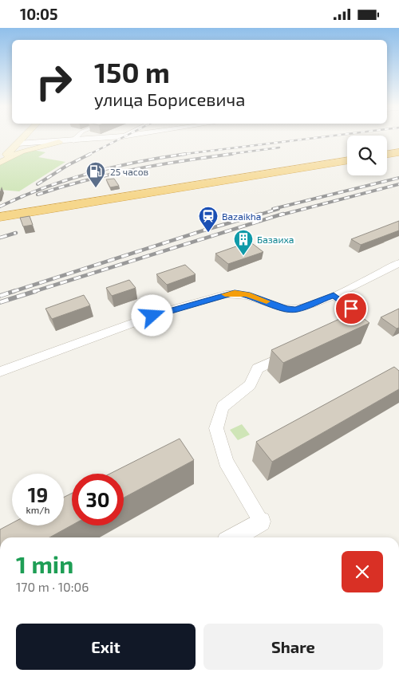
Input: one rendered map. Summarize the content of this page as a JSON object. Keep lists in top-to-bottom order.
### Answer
{
  "places": {
    "fuel station": ["25 часов"],
    "station": ["Bazaikha"],
    "building": ["Базаиха"]
  },
  "page": {
    "status": "10:05",
    "turn": ["150 m", "улица Борисевича"],
    "speed": "19 km/h",
    "limit": "30",
    "heading": ["1 min", "170 m · 10:06"],
    "buttons": ["Exit", "Share"]
  }
}
